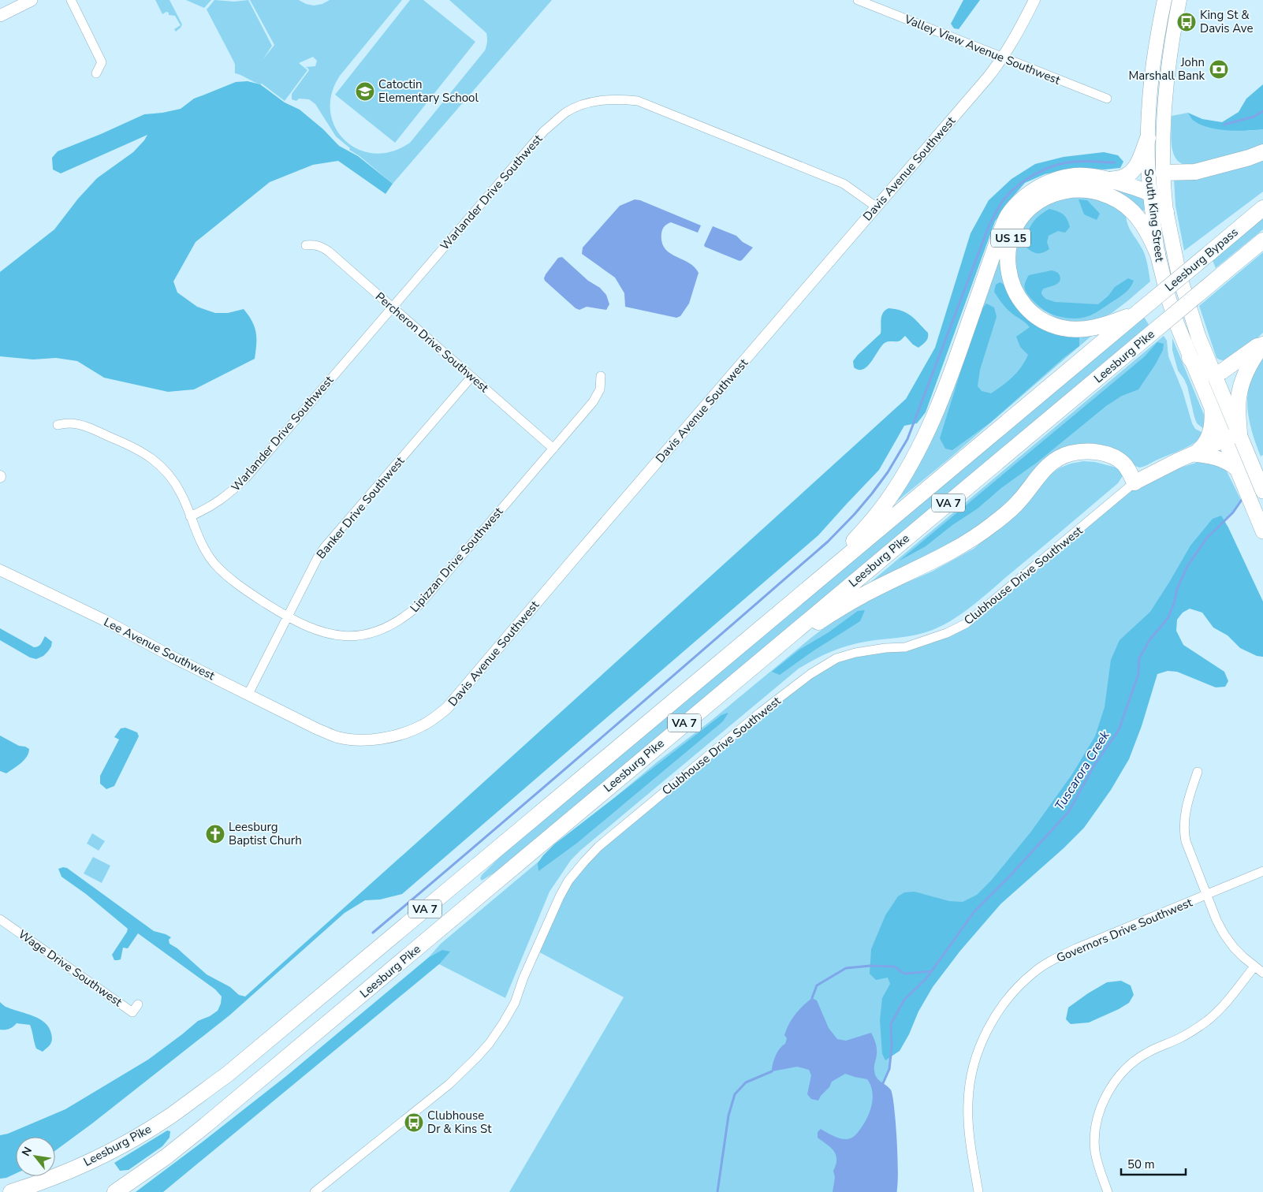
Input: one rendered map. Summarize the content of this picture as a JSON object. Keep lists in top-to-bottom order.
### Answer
{
  "streets": {
    "highway": [
      "South King Street",
      "US 15",
      "Leesburg Bypass",
      "Leesburg Pike",
      "VA 7",
      "Clubhouse Drive Southwest"
    ],
    "street": [
      "Valley View Avenue Southwest",
      "Davis Avenue Southwest",
      "Warlander Drive Southwest",
      "Percheron Drive Southwest",
      "Banker Drive Southwest",
      "Lipizzan Drive Southwest",
      "Lee Avenue Southwest",
      "Governors Drive Southwest",
      "Wage Drive Southwest"
    ]
  },
  "crossings": [
    ["Valley View Avenue Southwest", "Davis Avenue Southwest"],
    ["Davis Avenue Southwest", "Warlander Drive Southwest"],
    ["Davis Avenue Southwest", "Lee Avenue Southwest"],
    ["Warlander Drive Southwest", "Percheron Drive Southwest"],
    ["Warlander Drive Southwest", "Lipizzan Drive Southwest"],
    ["South King Street", "US 15"],
    ["South King Street", "Clubhouse Drive Southwest"],
    ["US 15", "Leesburg Bypass"],
    ["US 15", "Leesburg Pike"],
    ["Leesburg Bypass", "Leesburg Pike"],
    ["Percheron Drive Southwest", "Banker Drive Southwest"],
    ["Percheron Drive Southwest", "Lipizzan Drive Southwest"],
    ["Banker Drive Southwest", "Lipizzan Drive Southwest"],
    ["Banker Drive Southwest", "Lee Avenue Southwest"]
  ],
  "water": ["Tuscarora Creek"],
  "places": {
    "bus stop": ["King St & Davis Ave", "Clubhouse Dr & Kins St"],
    "bank": ["John Marshall Bank"],
    "school or university": ["Catoctin Elementary School"],
    "church": ["Leesburg Baptist Churh"]
  },
  "scale_bar": "50 m",
  "north": "top left"
}
